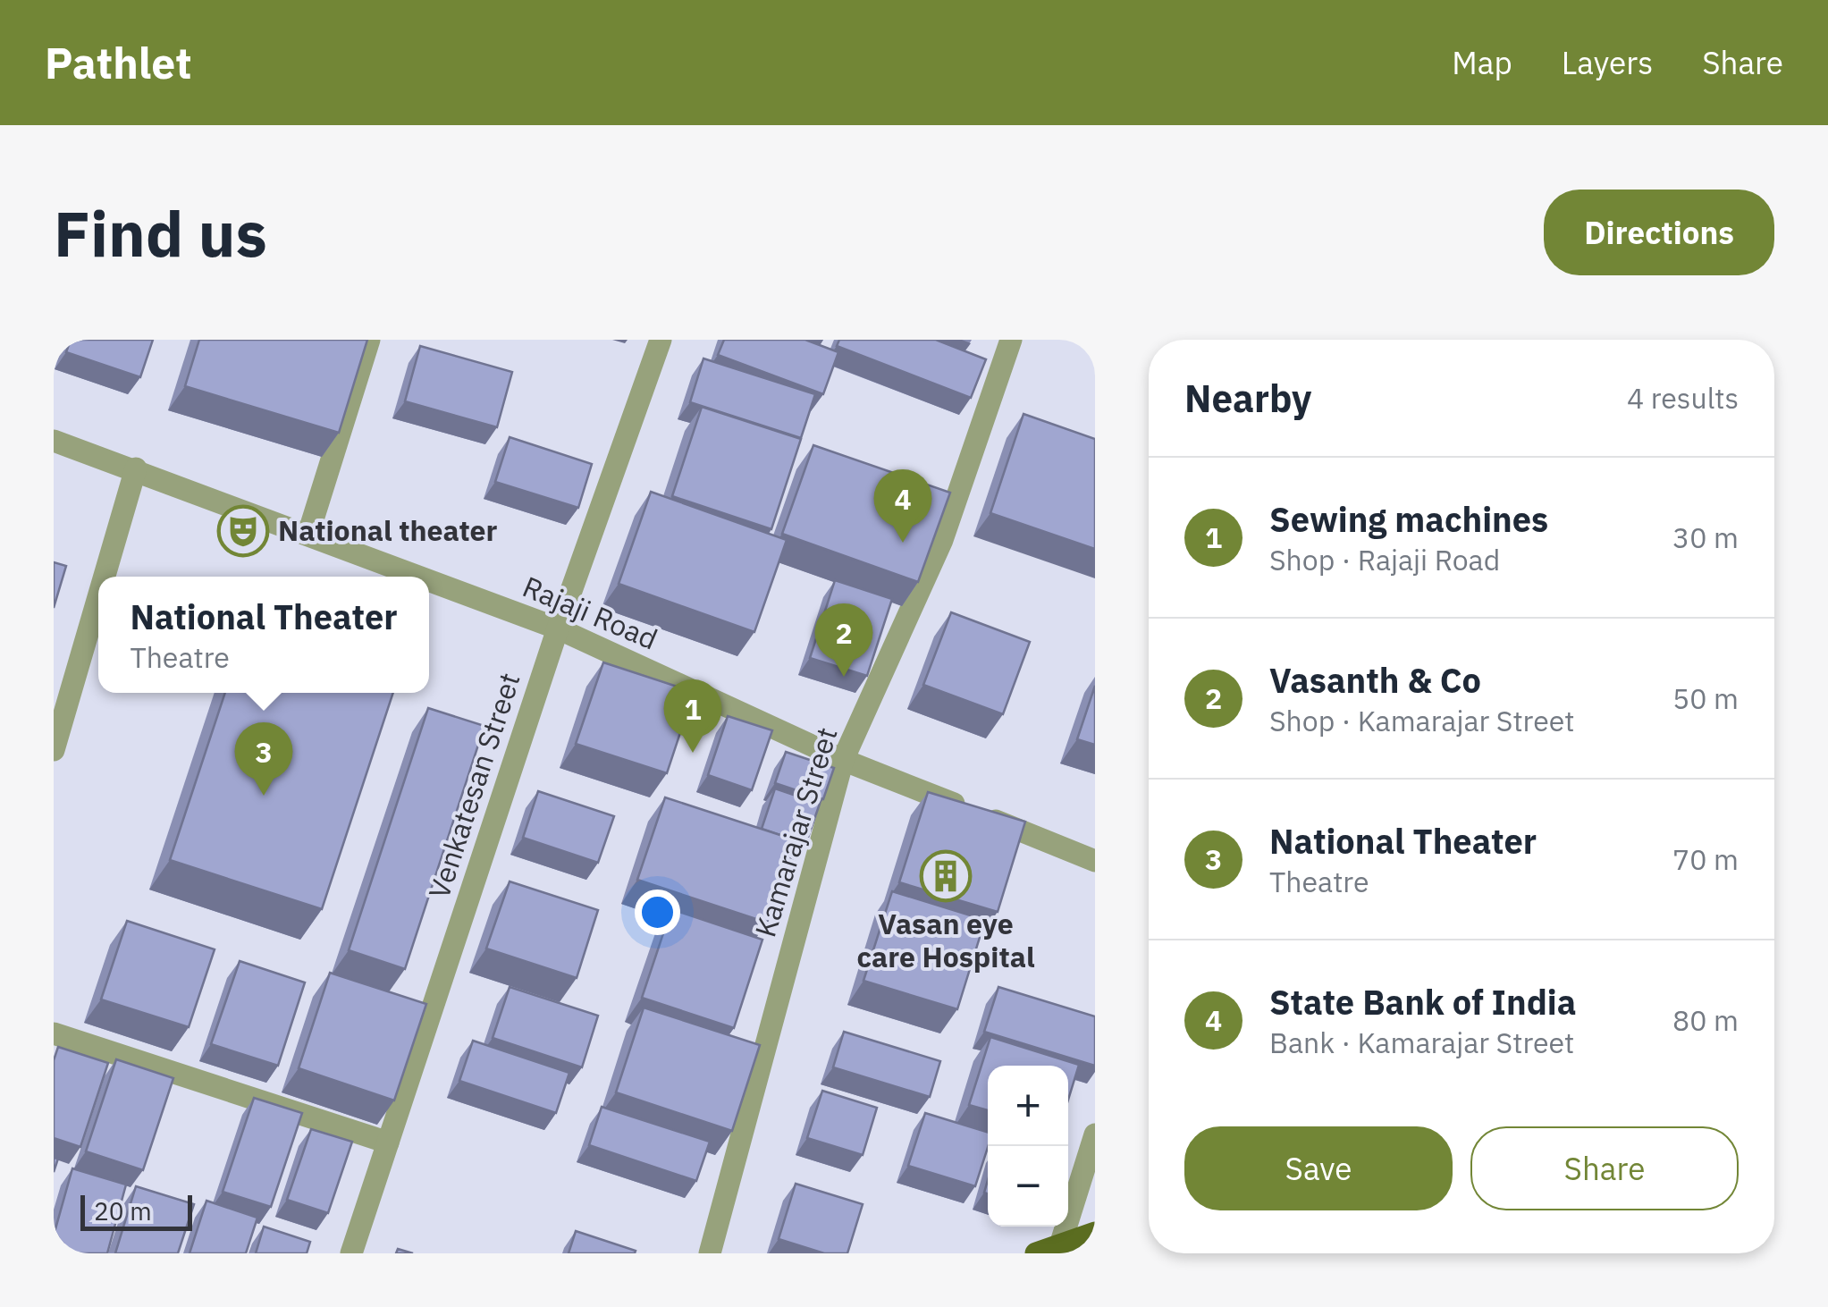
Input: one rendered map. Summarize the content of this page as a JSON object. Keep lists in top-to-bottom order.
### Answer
{
  "streets": {
    "street": ["Rajaji Road", "Venkatesan Street", "Kamarajar Street"]
  },
  "crossings": [
    ["Rajaji Road", "Venkatesan Street"],
    ["Rajaji Road", "Kamarajar Street"]
  ],
  "places": {
    "theatre": ["National theater"],
    "building": ["Vasan eye care Hospital"]
  },
  "scale_bar": "20 m",
  "page": {
    "header": "Pathlet",
    "nav": ["Map", "Layers", "Share"],
    "buttons": [
      "Directions",
      ["Save", "Share"]
    ],
    "title": "Find us",
    "heading": ["Nearby", "4 results"],
    "list": [
      {
        "mark": "1",
        "name": "Sewing machines",
        "note": "Shop · Rajaji Road",
        "value": "30 m"
      },
      {
        "mark": "2",
        "name": "Vasanth & Co",
        "note": "Shop · Kamarajar Street",
        "value": "50 m"
      },
      {
        "mark": "3",
        "name": "National Theater",
        "note": "Theatre",
        "value": "70 m"
      },
      {
        "mark": "4",
        "name": "State Bank of India",
        "note": "Bank · Kamarajar Street",
        "value": "80 m"
      }
    ],
    "pins": [
      "4",
      "2",
      "1",
      "3"
    ],
    "popup": ["National Theater", "Theatre"],
    "map_buttons": ["+", "−"],
    "scale": "20 m"
  }
}
